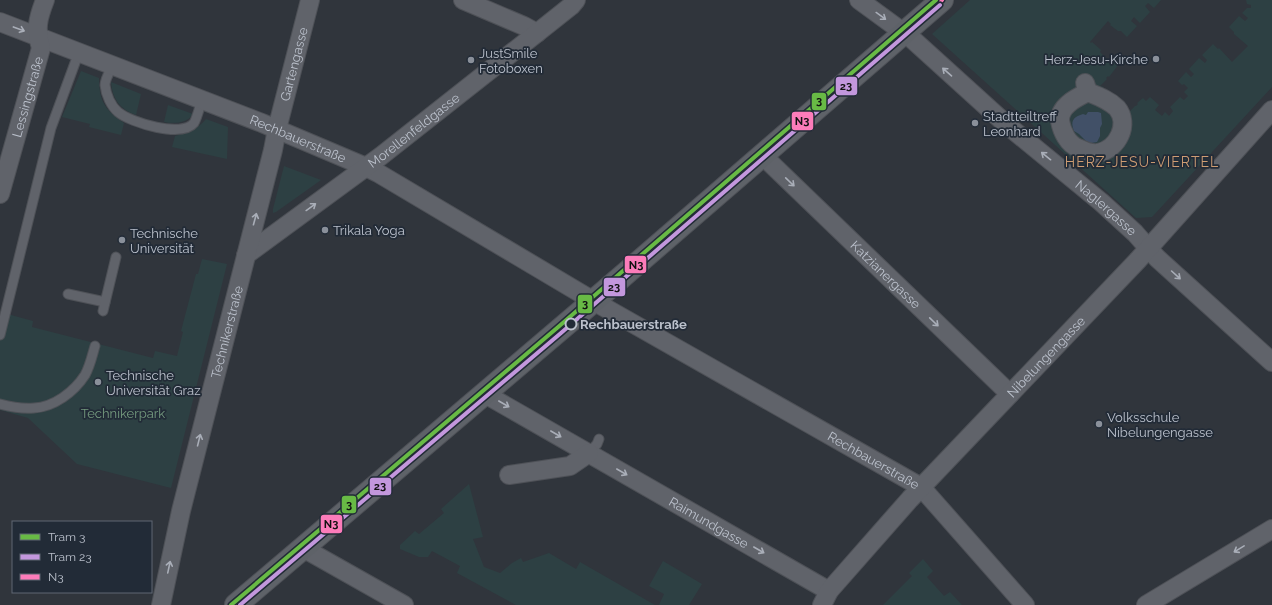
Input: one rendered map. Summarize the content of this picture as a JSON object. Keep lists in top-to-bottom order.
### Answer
{
  "streets": {
    "street": [
      "Gartengasse",
      "Lessingstraße",
      "Morellenfeldgasse",
      "Rechbauerstraße",
      "Naglergasse",
      "Katzianergasse",
      "Technikerstraße",
      "Nibelungengasse",
      "Raimundgasse"
    ]
  },
  "crossings": [
    ["Gartengasse", "Rechbauerstraße"],
    ["Gartengasse", "Technikerstraße"],
    ["Lessingstraße", "Rechbauerstraße"],
    ["Morellenfeldgasse", "Rechbauerstraße"],
    ["Morellenfeldgasse", "Technikerstraße"],
    ["Rechbauerstraße", "Technikerstraße"],
    ["Rechbauerstraße", "Nibelungengasse"],
    ["Naglergasse", "Nibelungengasse"],
    ["Katzianergasse", "Nibelungengasse"],
    ["Nibelungengasse", "Raimundgasse"]
  ],
  "one_way": [
    "Morellenfeldgasse",
    "Katzianergasse",
    "Technikerstraße",
    "Raimundgasse"
  ],
  "districts": ["HERZ-JESU-VIERTEL"],
  "parks": ["Technikerpark"],
  "places": [
    "Herz-Jesu-Kirche",
    "JustSmile Fotoboxen",
    "Stadtteiltreff Leonhard",
    "Trikala Yoga",
    "Technische Universität",
    "Rechbauerstraße",
    "Technische Universität Graz",
    "Volksschule Nibelungengasse"
  ],
  "lines": ["tram line 3", "transit line N3", "tram line 23"],
  "legend": ["Tram 3", "Tram 23", "N3"]
}
